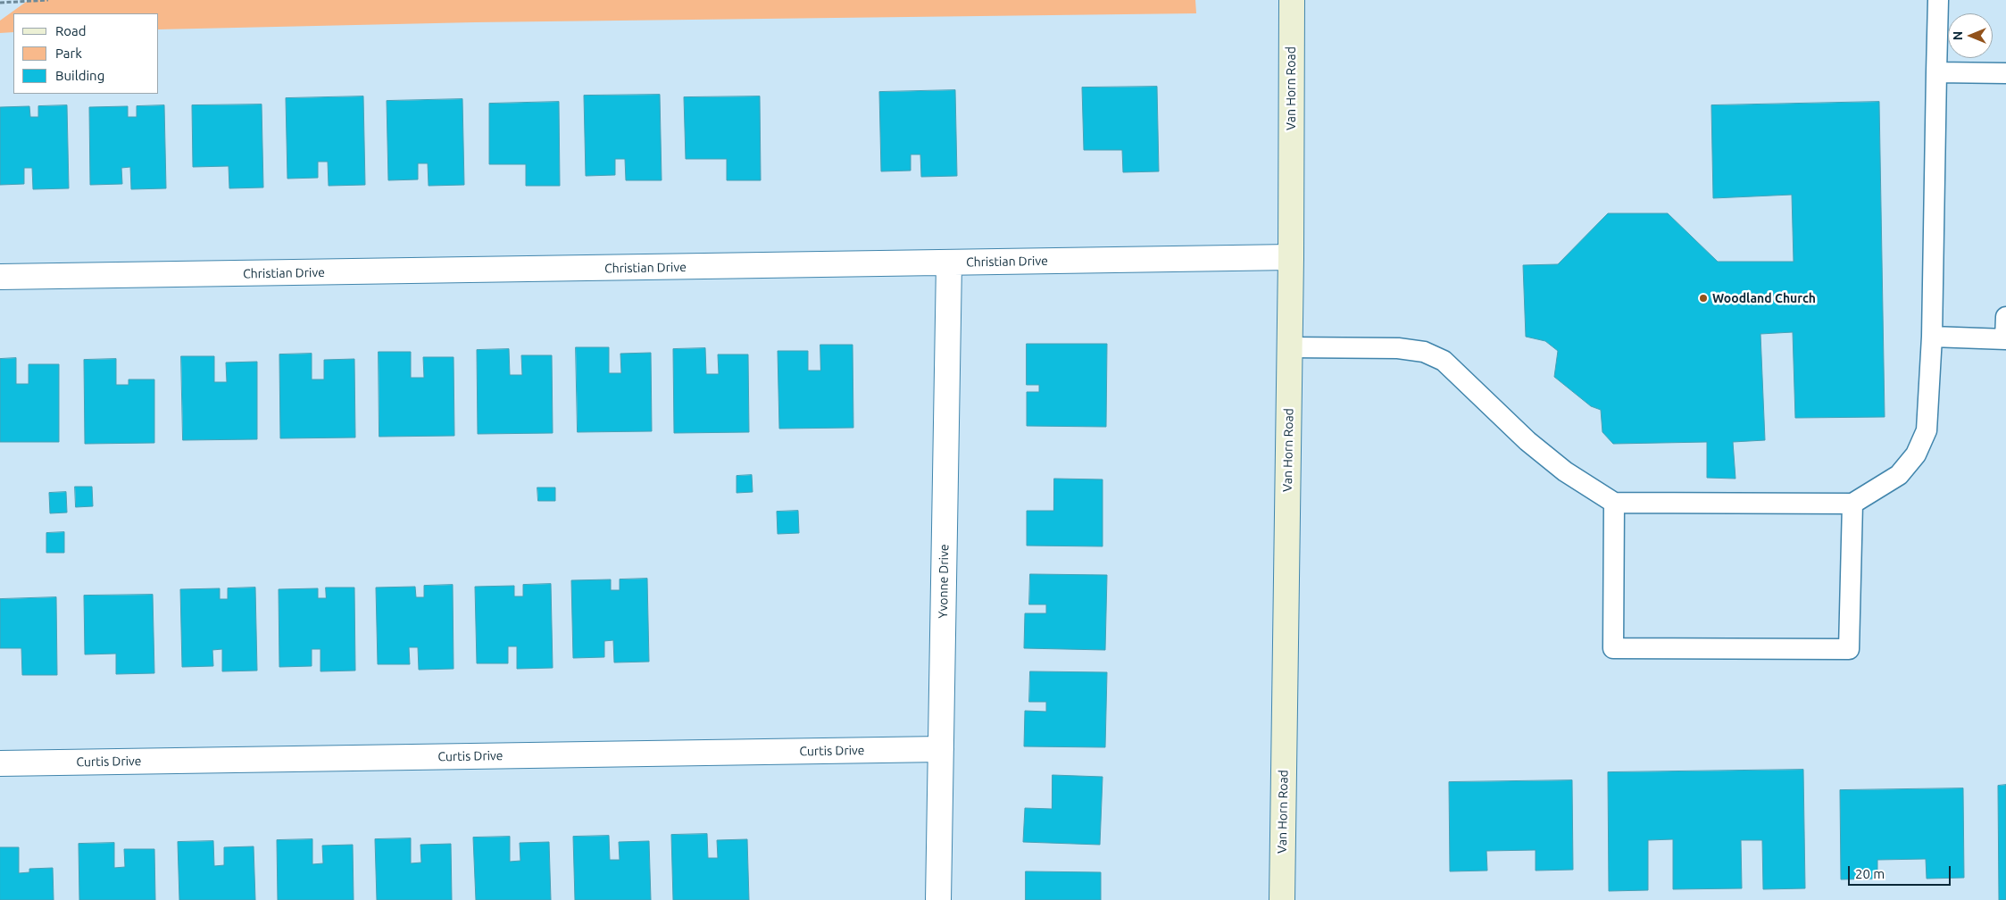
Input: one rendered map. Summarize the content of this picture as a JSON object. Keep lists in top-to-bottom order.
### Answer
{
  "streets": {
    "main road": ["Van Horn Road"],
    "street": ["Christian Drive", "Yvonne Drive", "Curtis Drive"]
  },
  "crossings": [
    ["Van Horn Road", "Christian Drive"],
    ["Christian Drive", "Yvonne Drive"],
    ["Yvonne Drive", "Curtis Drive"]
  ],
  "places": ["Woodland Church"],
  "legend": ["Road", "Park", "Building"],
  "scale_bar": "20 m",
  "north": "left"
}
